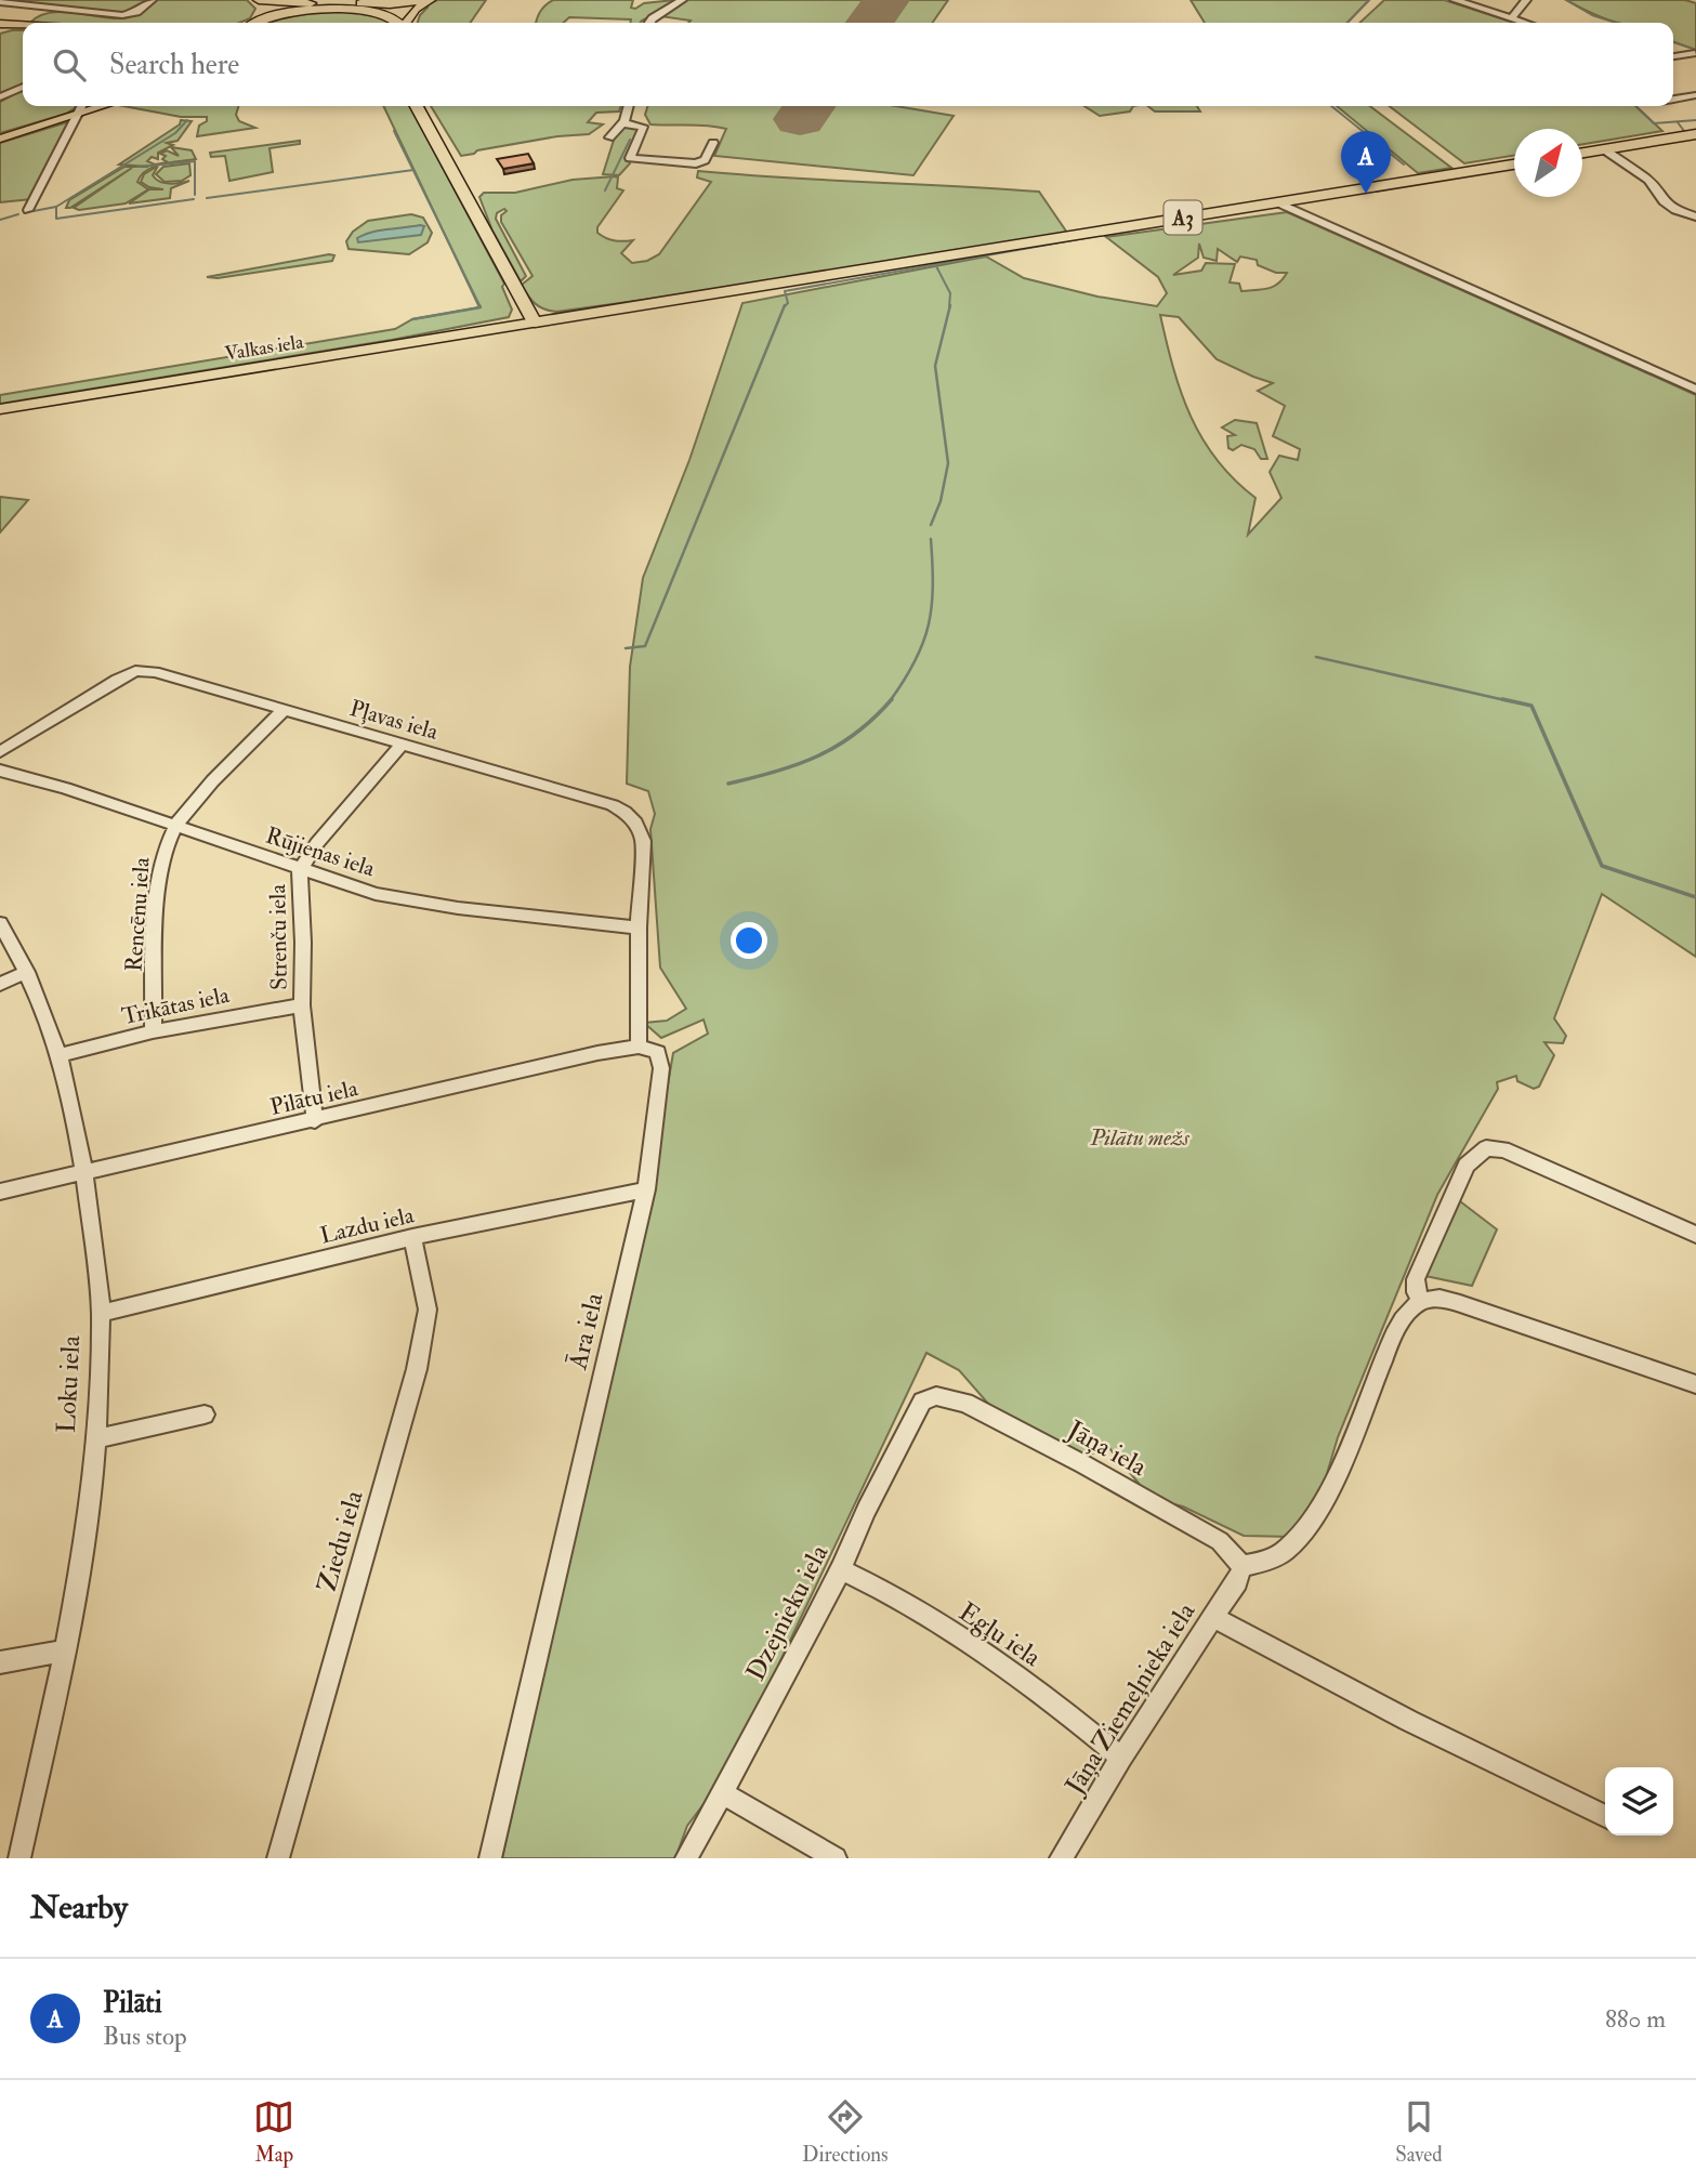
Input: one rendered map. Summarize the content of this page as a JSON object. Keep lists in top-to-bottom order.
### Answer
{
  "streets": {
    "highway": ["A3"],
    "main road": ["Valkas iela"],
    "street": [
      "Pļavas iela",
      "Rūjienas iela",
      "Rencēnu iela",
      "Strenču iela",
      "Trikātas iela",
      "Pilātu iela",
      "Lazdu iela",
      "Āra iela",
      "Loku iela",
      "Jāņa iela",
      "Ziedu iela",
      "Dzejnieku iela",
      "Egļu iela",
      "Jāņa Ziemeļnieka iela"
    ]
  },
  "crossings": [
    ["A3", "Valkas iela"],
    ["Pļavas iela", "Rūjienas iela"],
    ["Pļavas iela", "Rencēnu iela"],
    ["Pļavas iela", "Strenču iela"],
    ["Rūjienas iela", "Rencēnu iela"],
    ["Rūjienas iela", "Strenču iela"],
    ["Rencēnu iela", "Trikātas iela"],
    ["Strenču iela", "Trikātas iela"],
    ["Strenču iela", "Pilātu iela"],
    ["Trikātas iela", "Loku iela"],
    ["Pilātu iela", "Āra iela"],
    ["Pilātu iela", "Loku iela"],
    ["Lazdu iela", "Āra iela"],
    ["Lazdu iela", "Loku iela"],
    ["Lazdu iela", "Ziedu iela"],
    ["Jāņa iela", "Dzejnieku iela"],
    ["Jāņa iela", "Jāņa Ziemeļnieka iela"],
    ["Dzejnieku iela", "Egļu iela"],
    ["Egļu iela", "Jāņa Ziemeļnieka iela"]
  ],
  "parks": ["Pilātu mežs"],
  "north": "top right",
  "page": {
    "search": "Search here",
    "pins": "A",
    "heading": "Nearby",
    "list": [
      {
        "mark": "A",
        "name": "Pilāti",
        "note": "Bus stop",
        "value": "880 m"
      }
    ],
    "nav": ["Map", "Directions", "Saved"]
  }
}
